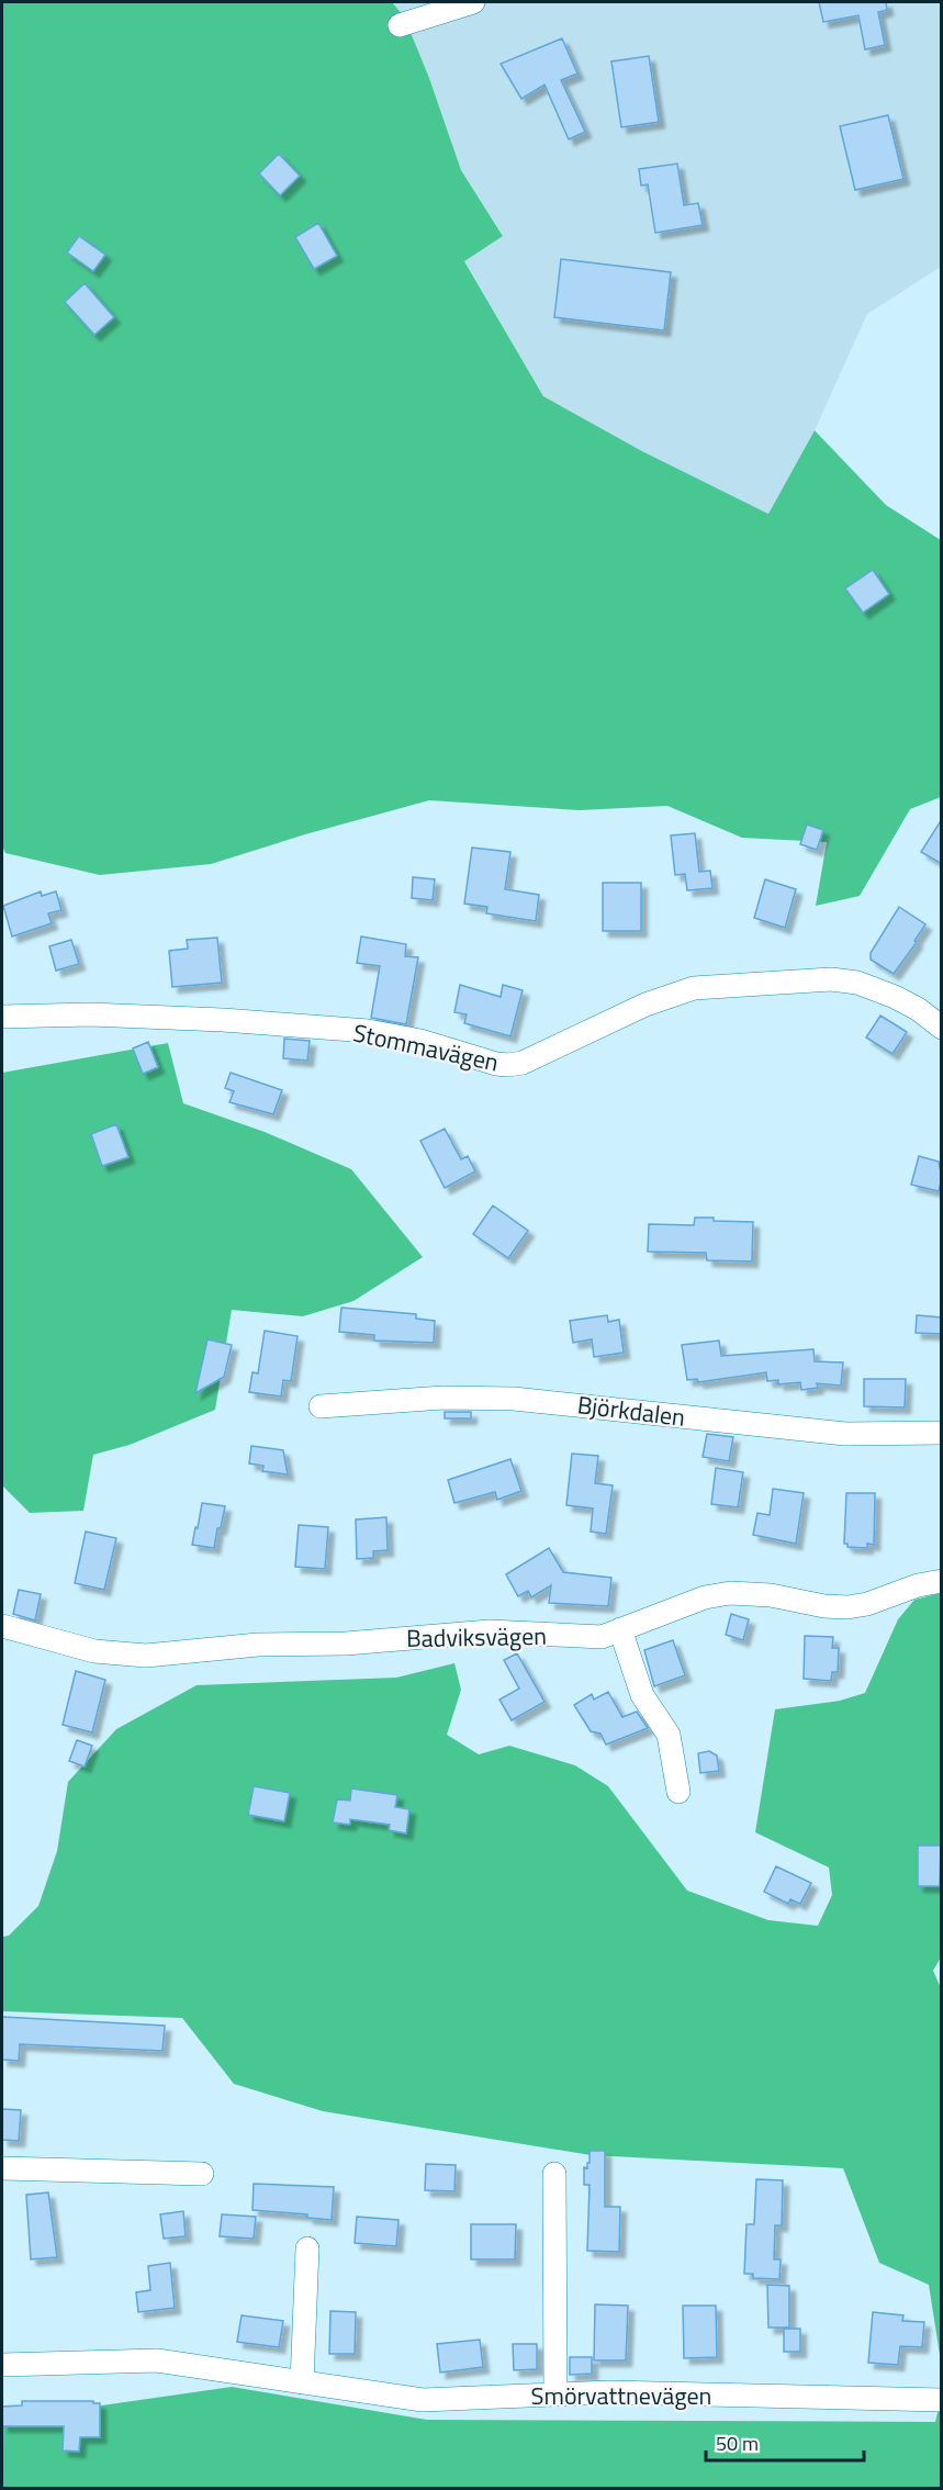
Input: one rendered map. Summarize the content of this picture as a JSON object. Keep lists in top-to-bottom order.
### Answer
{
  "streets": {
    "street": [
      "Stommavägen",
      "Björkdalen",
      "Badviksvägen",
      "Smörvattnevägen"
    ]
  },
  "scale_bar": "50 m"
}
